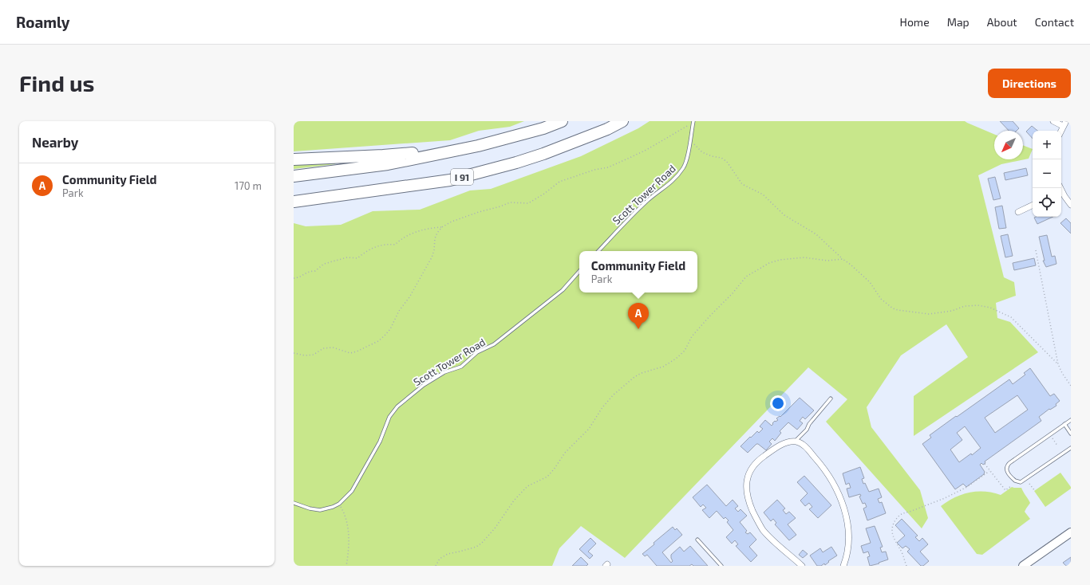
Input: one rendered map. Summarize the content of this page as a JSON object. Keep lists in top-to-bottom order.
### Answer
{
  "streets": {
    "highway": ["I 91"],
    "lane": ["Scott Tower Road"]
  },
  "north": "bottom left",
  "page": {
    "header": "Roamly",
    "nav": [
      "Home",
      "Map",
      "About",
      "Contact"
    ],
    "buttons": "Directions",
    "title": "Find us",
    "heading": "Nearby",
    "map_buttons": ["+", "−"],
    "list": [
      {
        "mark": "A",
        "name": "Community Field",
        "note": "Park",
        "value": "170 m"
      }
    ],
    "popup": ["Community Field", "Park"],
    "pins": "A"
  }
}
